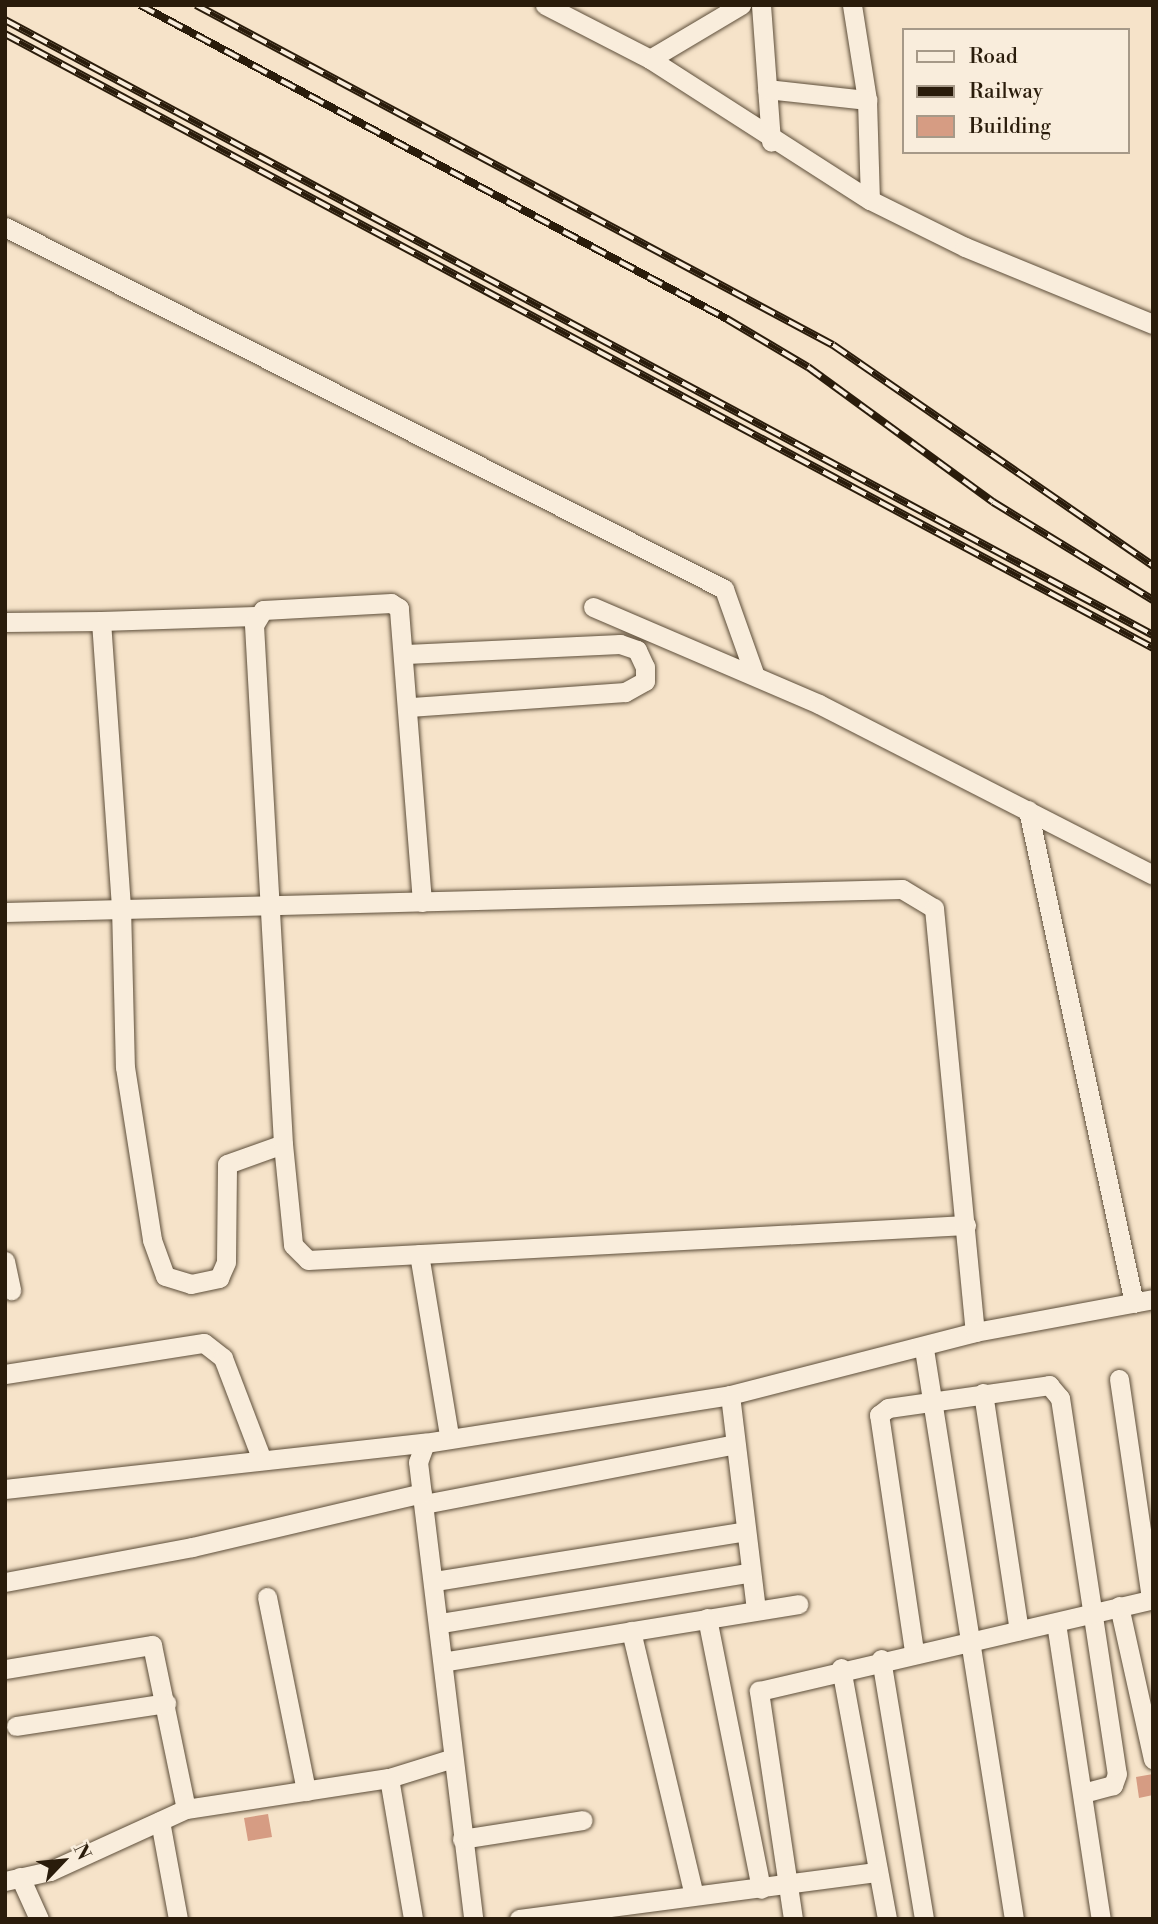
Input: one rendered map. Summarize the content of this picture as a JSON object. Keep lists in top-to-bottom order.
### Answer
{
  "legend": ["Road", "Railway", "Building"],
  "north": "top right"
}
